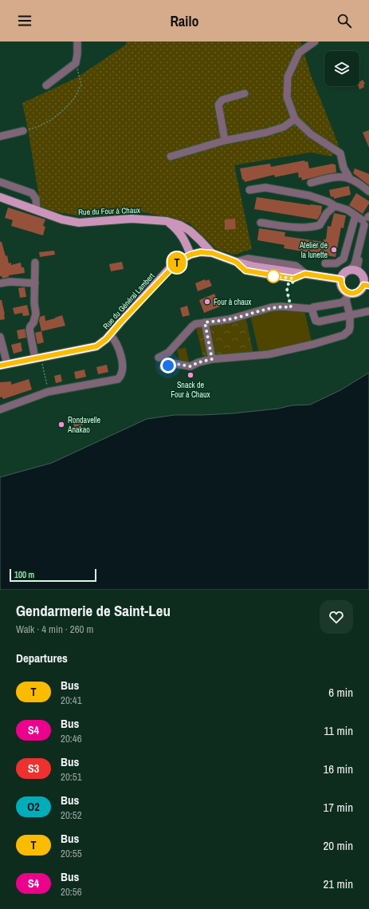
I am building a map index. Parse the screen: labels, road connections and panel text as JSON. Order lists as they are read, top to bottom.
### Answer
{
  "streets": {
    "main road": ["Rue du Four à Chaux", "Rue du Général Lambert"]
  },
  "crossings": [
    ["Rue du Four à Chaux", "Rue du Général Lambert"]
  ],
  "places": [
    "Atelier de la lunette",
    "Four à chaux",
    "Snack de Four à Chaux",
    "Rondavelle Anakao"
  ],
  "lines": ["bus line T"],
  "scale_bar": "100 m",
  "page": {
    "header": "Railo",
    "on_map": "T",
    "scale": "100 m",
    "heading": [
      ["Gendarmerie de Saint-Leu", "Walk · 4 min · 260 m"],
      "Departures"
    ],
    "list": [
      {
        "mark": "T",
        "name": "Bus",
        "note": "20:41",
        "value": "6 min"
      },
      {
        "mark": "S4",
        "name": "Bus",
        "note": "20:46",
        "value": "11 min"
      },
      {
        "mark": "S3",
        "name": "Bus",
        "note": "20:51",
        "value": "16 min"
      },
      {
        "mark": "O2",
        "name": "Bus",
        "note": "20:52",
        "value": "17 min"
      },
      {
        "mark": "T",
        "name": "Bus",
        "note": "20:55",
        "value": "20 min"
      },
      {
        "mark": "S4",
        "name": "Bus",
        "note": "20:56",
        "value": "21 min"
      }
    ]
  }
}
